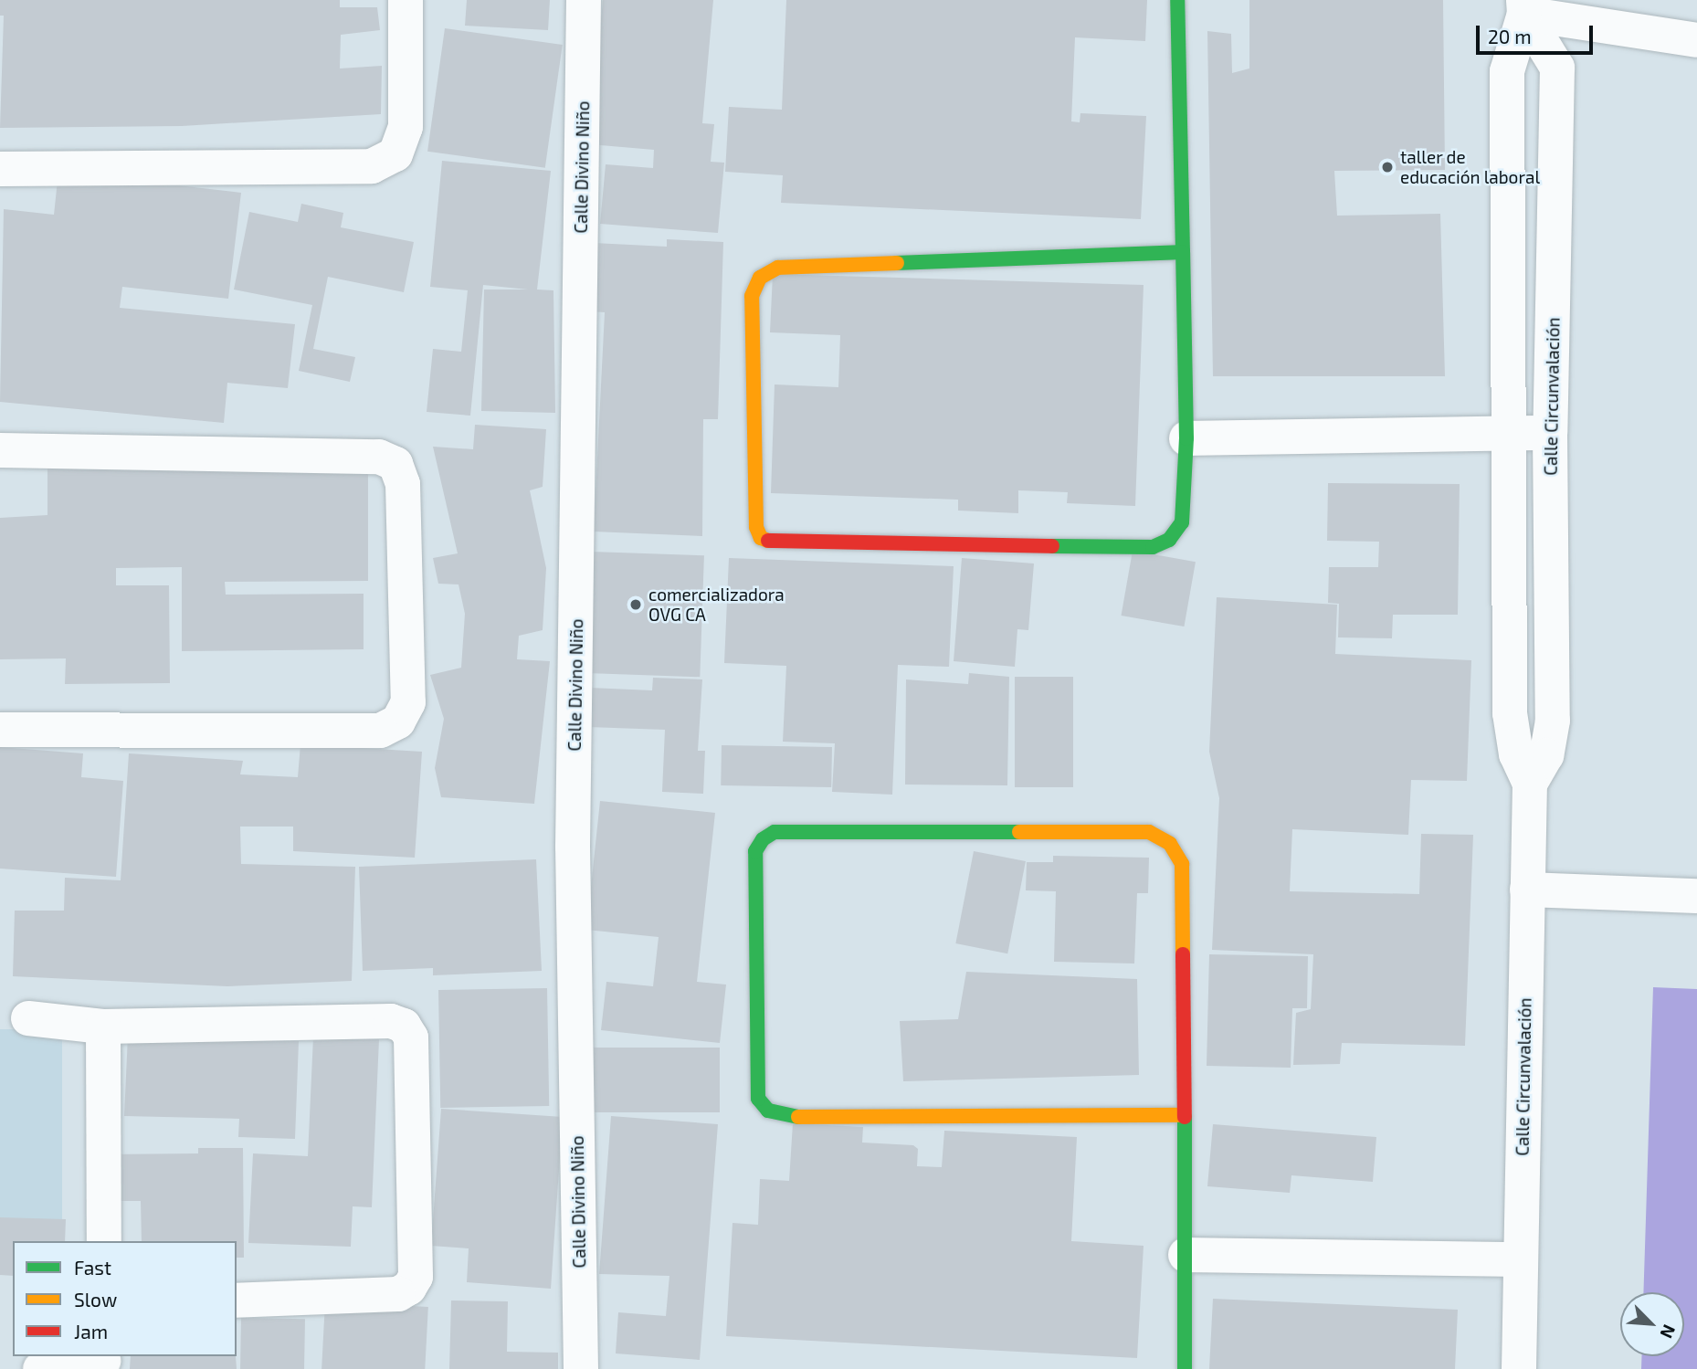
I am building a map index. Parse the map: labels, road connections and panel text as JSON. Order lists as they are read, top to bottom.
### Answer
{
  "streets": {
    "street": ["Calle Divino Niño", "Calle Circunvalación"]
  },
  "places": ["taller de educación laboral", "comercializadora OVG CA"],
  "legend": ["Fast", "Slow", "Jam"],
  "scale_bar": "20 m",
  "north": "bottom right"
}
